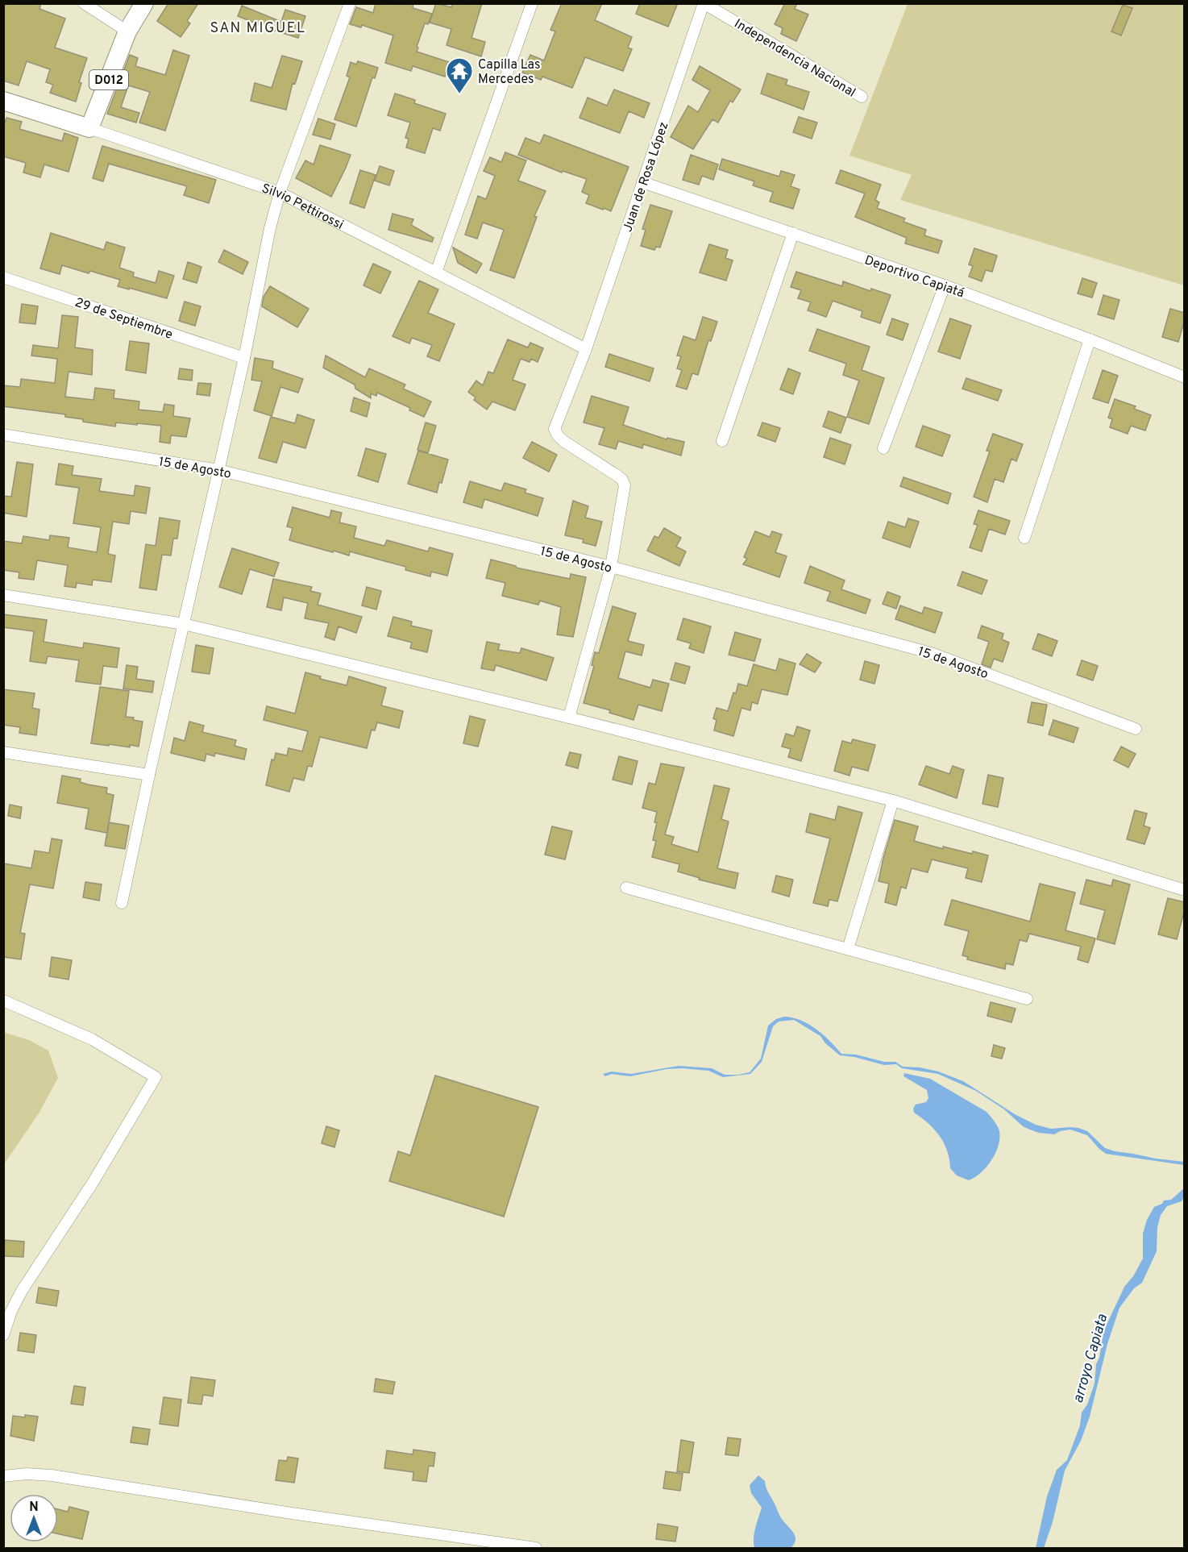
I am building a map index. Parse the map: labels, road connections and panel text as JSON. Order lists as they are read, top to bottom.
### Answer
{
  "streets": {
    "main road": ["D012", "Silvio Pettirossi"],
    "street": [
      "Independencia Nacional",
      "Juan de Rosa López",
      "Deportivo Capiatá",
      "29 de Septiembre",
      "15 de Agosto"
    ]
  },
  "crossings": [
    ["Independencia Nacional", "Juan de Rosa López"],
    ["D012", "Silvio Pettirossi"],
    ["Juan de Rosa López", "Silvio Pettirossi"],
    ["Juan de Rosa López", "Deportivo Capiatá"],
    ["Juan de Rosa López", "15 de Agosto"]
  ],
  "districts": ["SAN MIGUEL"],
  "water": ["arroyo Capiata"],
  "places": {
    "temple": ["Capilla Las Mercedes"]
  },
  "north": "top"
}
